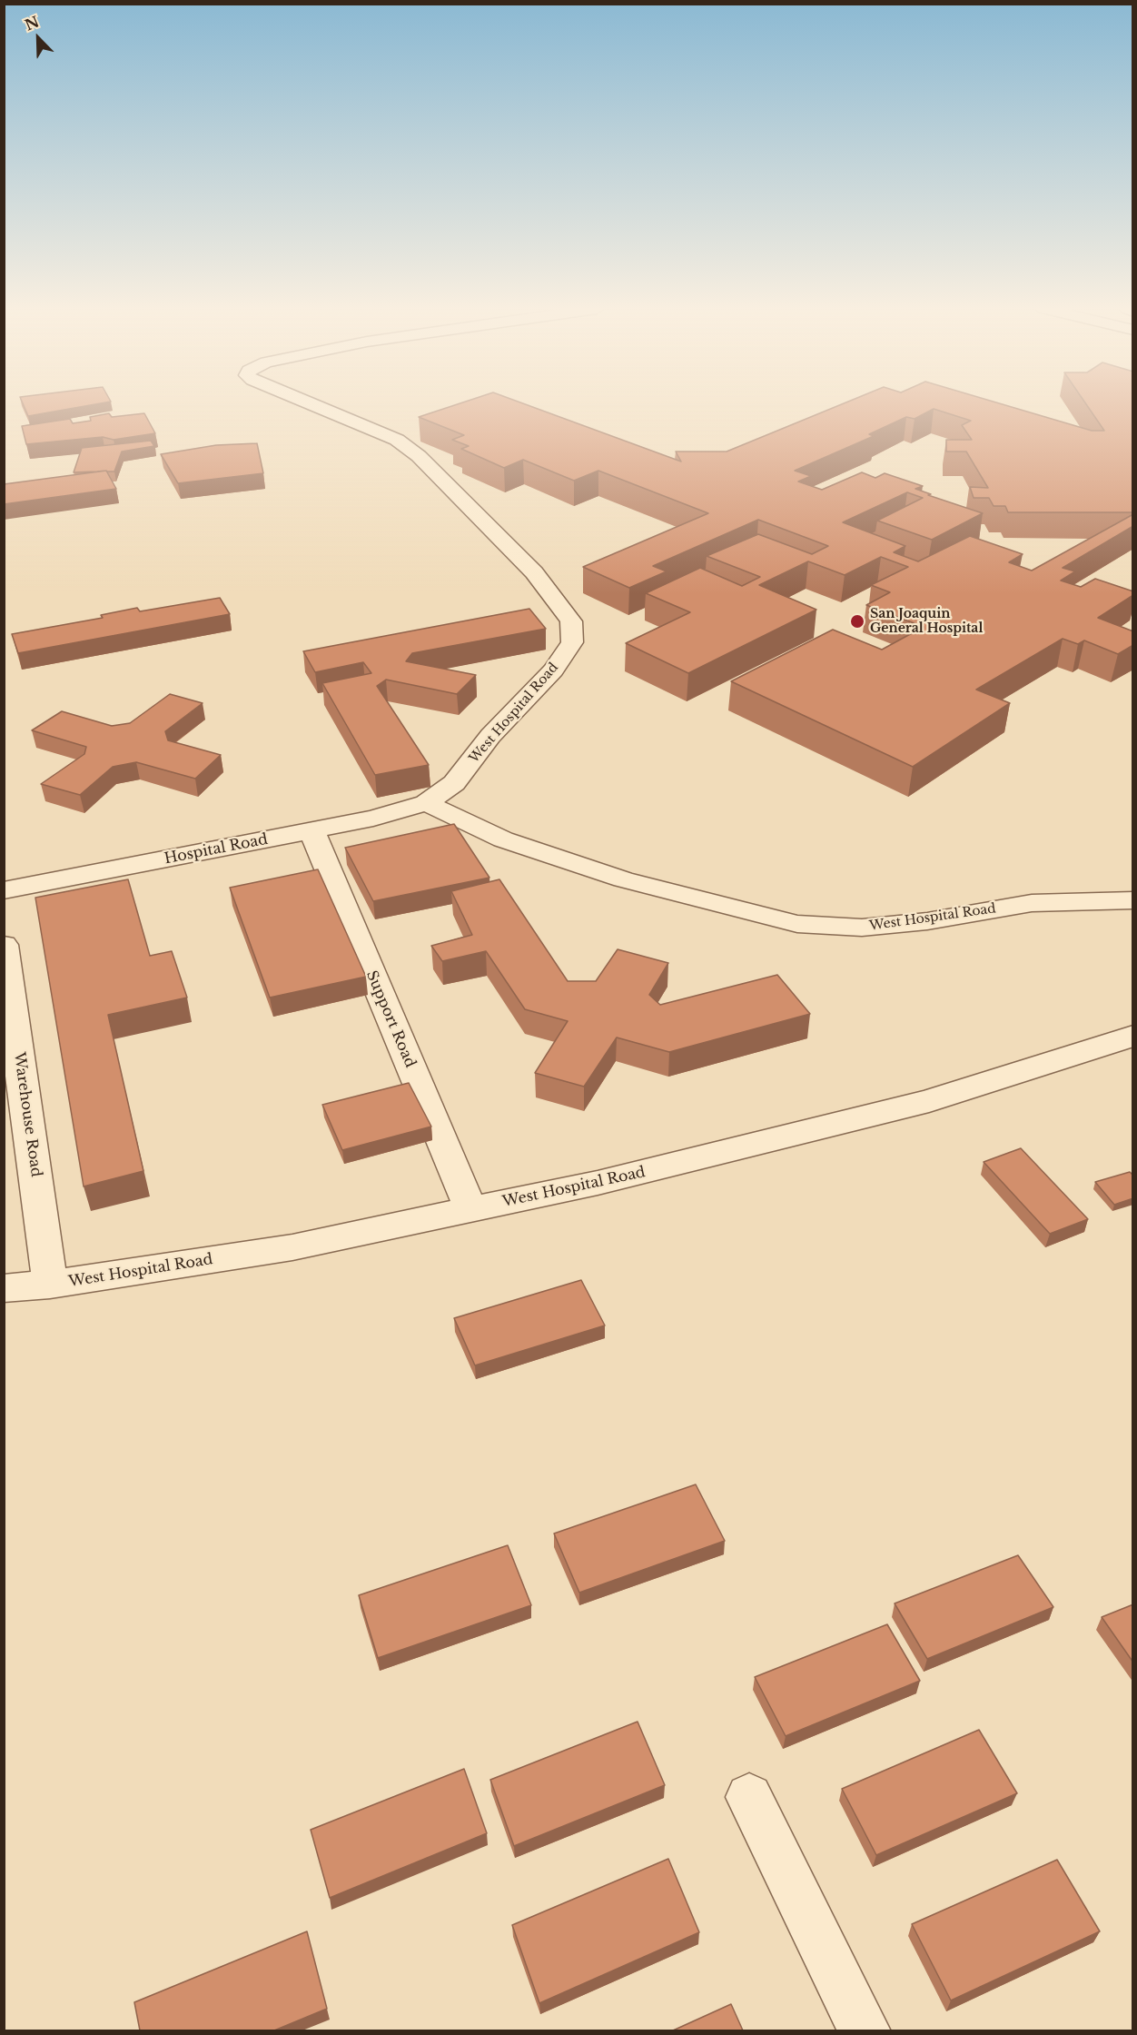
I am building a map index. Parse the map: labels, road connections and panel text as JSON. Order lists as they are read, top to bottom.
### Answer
{
  "streets": {
    "street": [
      "West Hospital Road",
      "Hospital Road",
      "Support Road",
      "Warehouse Road"
    ]
  },
  "crossings": [
    ["West Hospital Road", "Hospital Road"],
    ["West Hospital Road", "Support Road"],
    ["West Hospital Road", "Warehouse Road"],
    ["Hospital Road", "Support Road"]
  ],
  "places": ["San Joaquin General Hospital"],
  "north": "top left"
}
